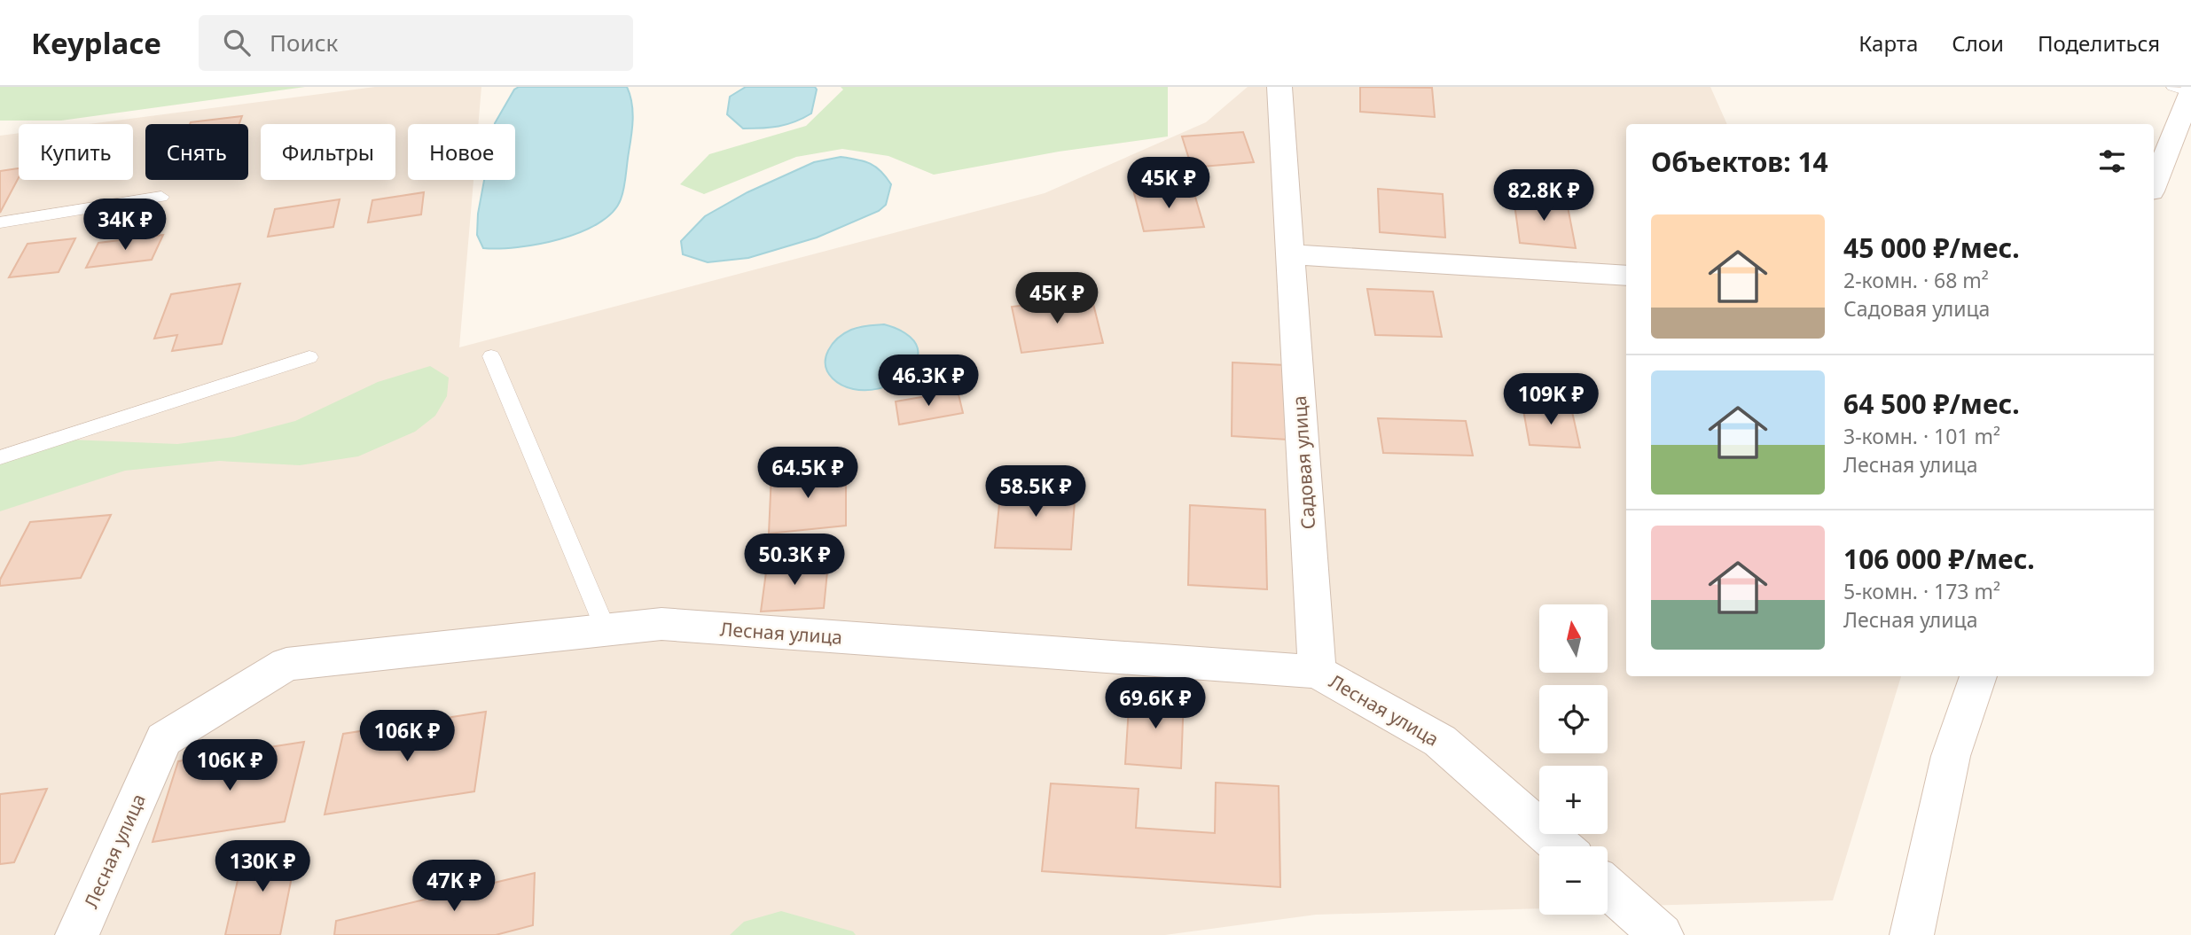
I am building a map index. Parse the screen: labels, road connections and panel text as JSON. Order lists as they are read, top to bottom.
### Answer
{
  "streets": {
    "street": ["Садовая улица", "Лесная улица"]
  },
  "crossings": [
    ["Садовая улица", "Лесная улица"]
  ],
  "north": "top",
  "page": {
    "header": "Keyplace",
    "search": "Поиск",
    "nav": ["Карта", "Слои", "Поделиться"],
    "chip": [
      "Купить",
      "Снять",
      "Фильтры",
      "Новое"
    ],
    "heading": "Объектов: 14",
    "price": [
      "45K ₽",
      "82.8K ₽",
      "34K ₽",
      "45K ₽",
      "46.3K ₽",
      "109K ₽",
      "64.5K ₽",
      "58.5K ₽",
      "50.3K ₽",
      "69.6K ₽",
      "106K ₽",
      "106K ₽",
      "130K ₽",
      "47K ₽"
    ],
    "list": [
      {
        "name": "45 000 ₽/мес.",
        "note": "2-комн. · 68 m² · Садовая улица"
      },
      {
        "name": "64 500 ₽/мес.",
        "note": "3-комн. · 101 m² · Лесная улица"
      },
      {
        "name": "106 000 ₽/мес.",
        "note": "5-комн. · 173 m² · Лесная улица"
      }
    ],
    "map_buttons": ["+", "−"]
  }
}
